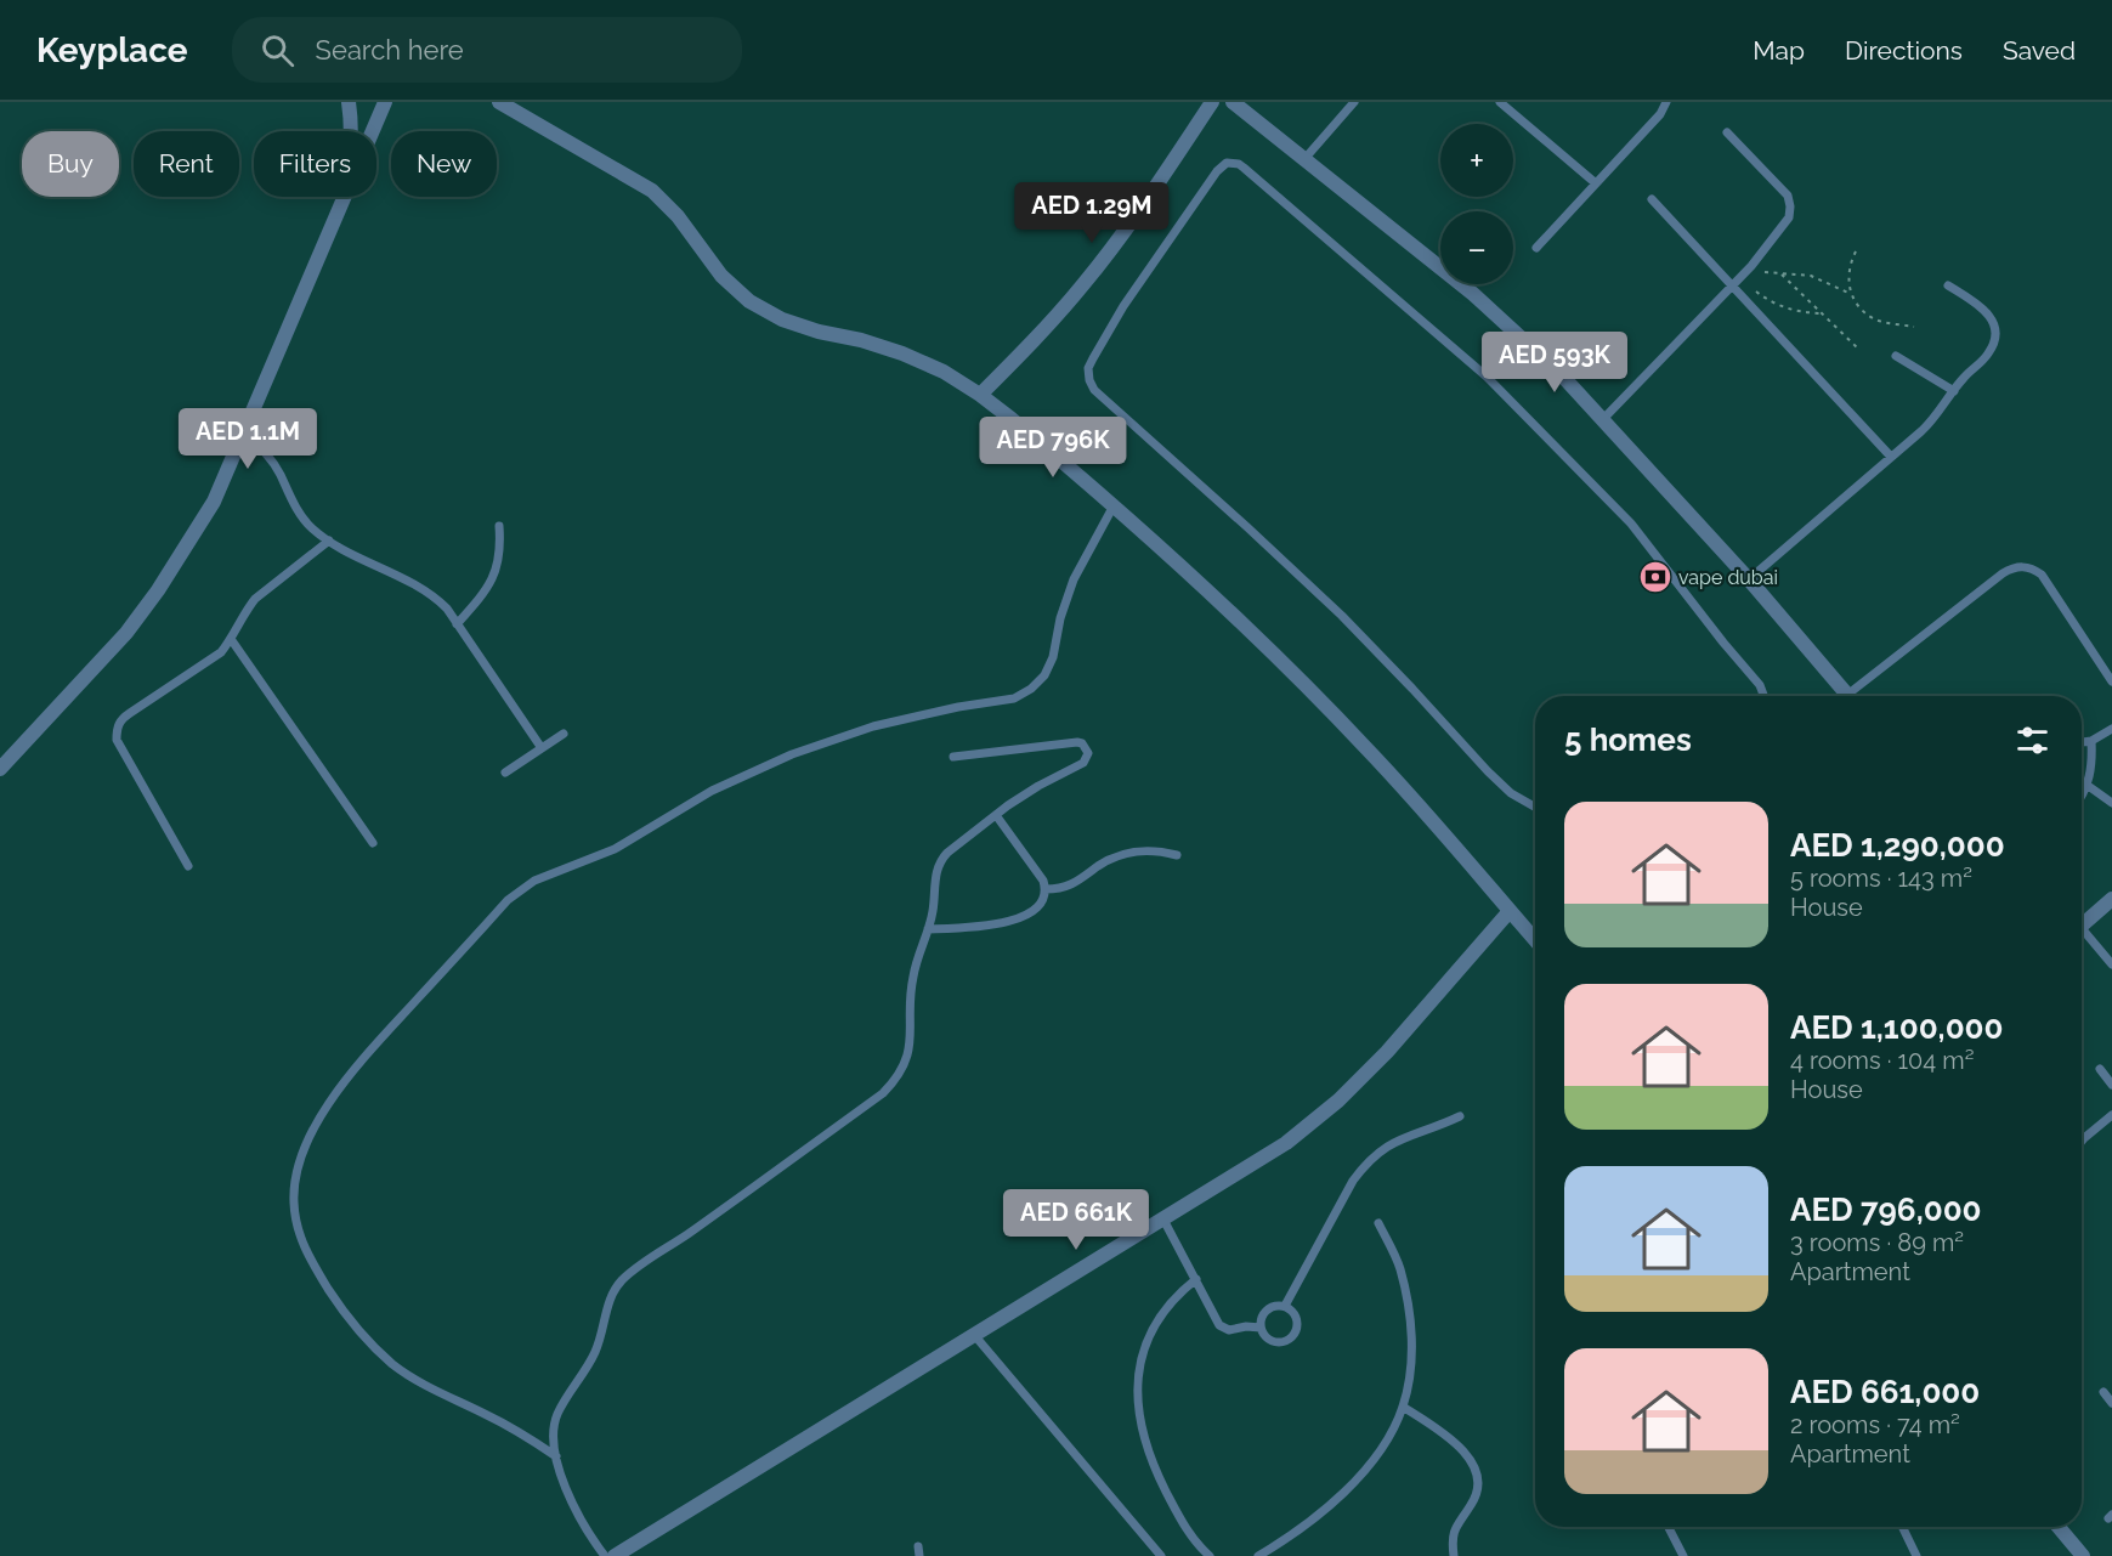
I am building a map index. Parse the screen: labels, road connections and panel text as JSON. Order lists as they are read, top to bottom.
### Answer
{
  "places": {
    "bank": ["vape dubai"]
  },
  "page": {
    "header": "Keyplace",
    "search": "Search here",
    "nav": ["Map", "Directions", "Saved"],
    "map_buttons": ["+", "−"],
    "chip": [
      "Buy",
      "Rent",
      "Filters",
      "New"
    ],
    "price": [
      "AED 1.29M",
      "AED 593K",
      "AED 1.1M",
      "AED 796K",
      "AED 661K"
    ],
    "heading": "5 homes",
    "list": [
      {
        "name": "AED 1,290,000",
        "note": "5 rooms · 143 m² · House"
      },
      {
        "name": "AED 1,100,000",
        "note": "4 rooms · 104 m² · House"
      },
      {
        "name": "AED 796,000",
        "note": "3 rooms · 89 m² · Apartment"
      },
      {
        "name": "AED 661,000",
        "note": "2 rooms · 74 m² · Apartment"
      }
    ]
  }
}
